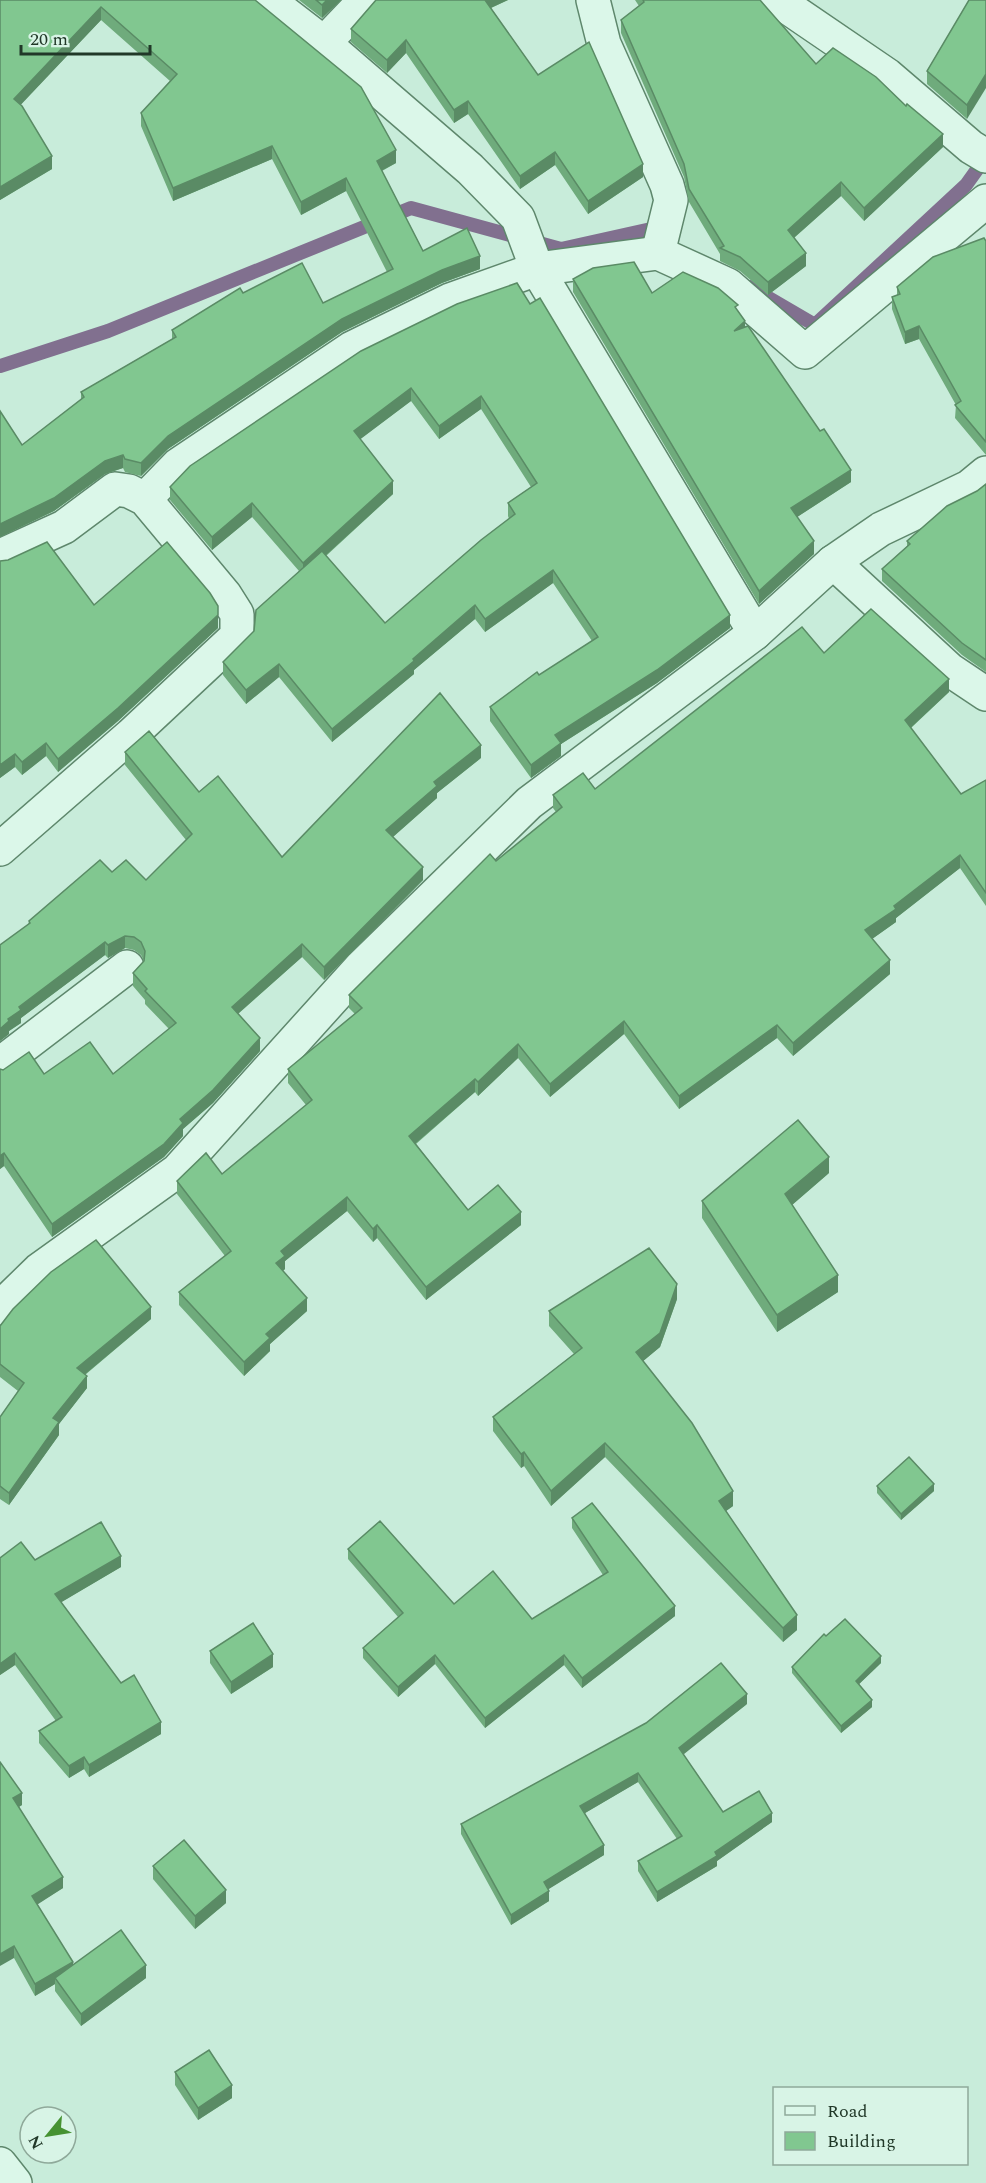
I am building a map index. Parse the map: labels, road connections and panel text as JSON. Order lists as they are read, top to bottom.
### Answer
{
  "legend": ["Road", "Building"],
  "scale_bar": "20 m",
  "north": "bottom left"
}
